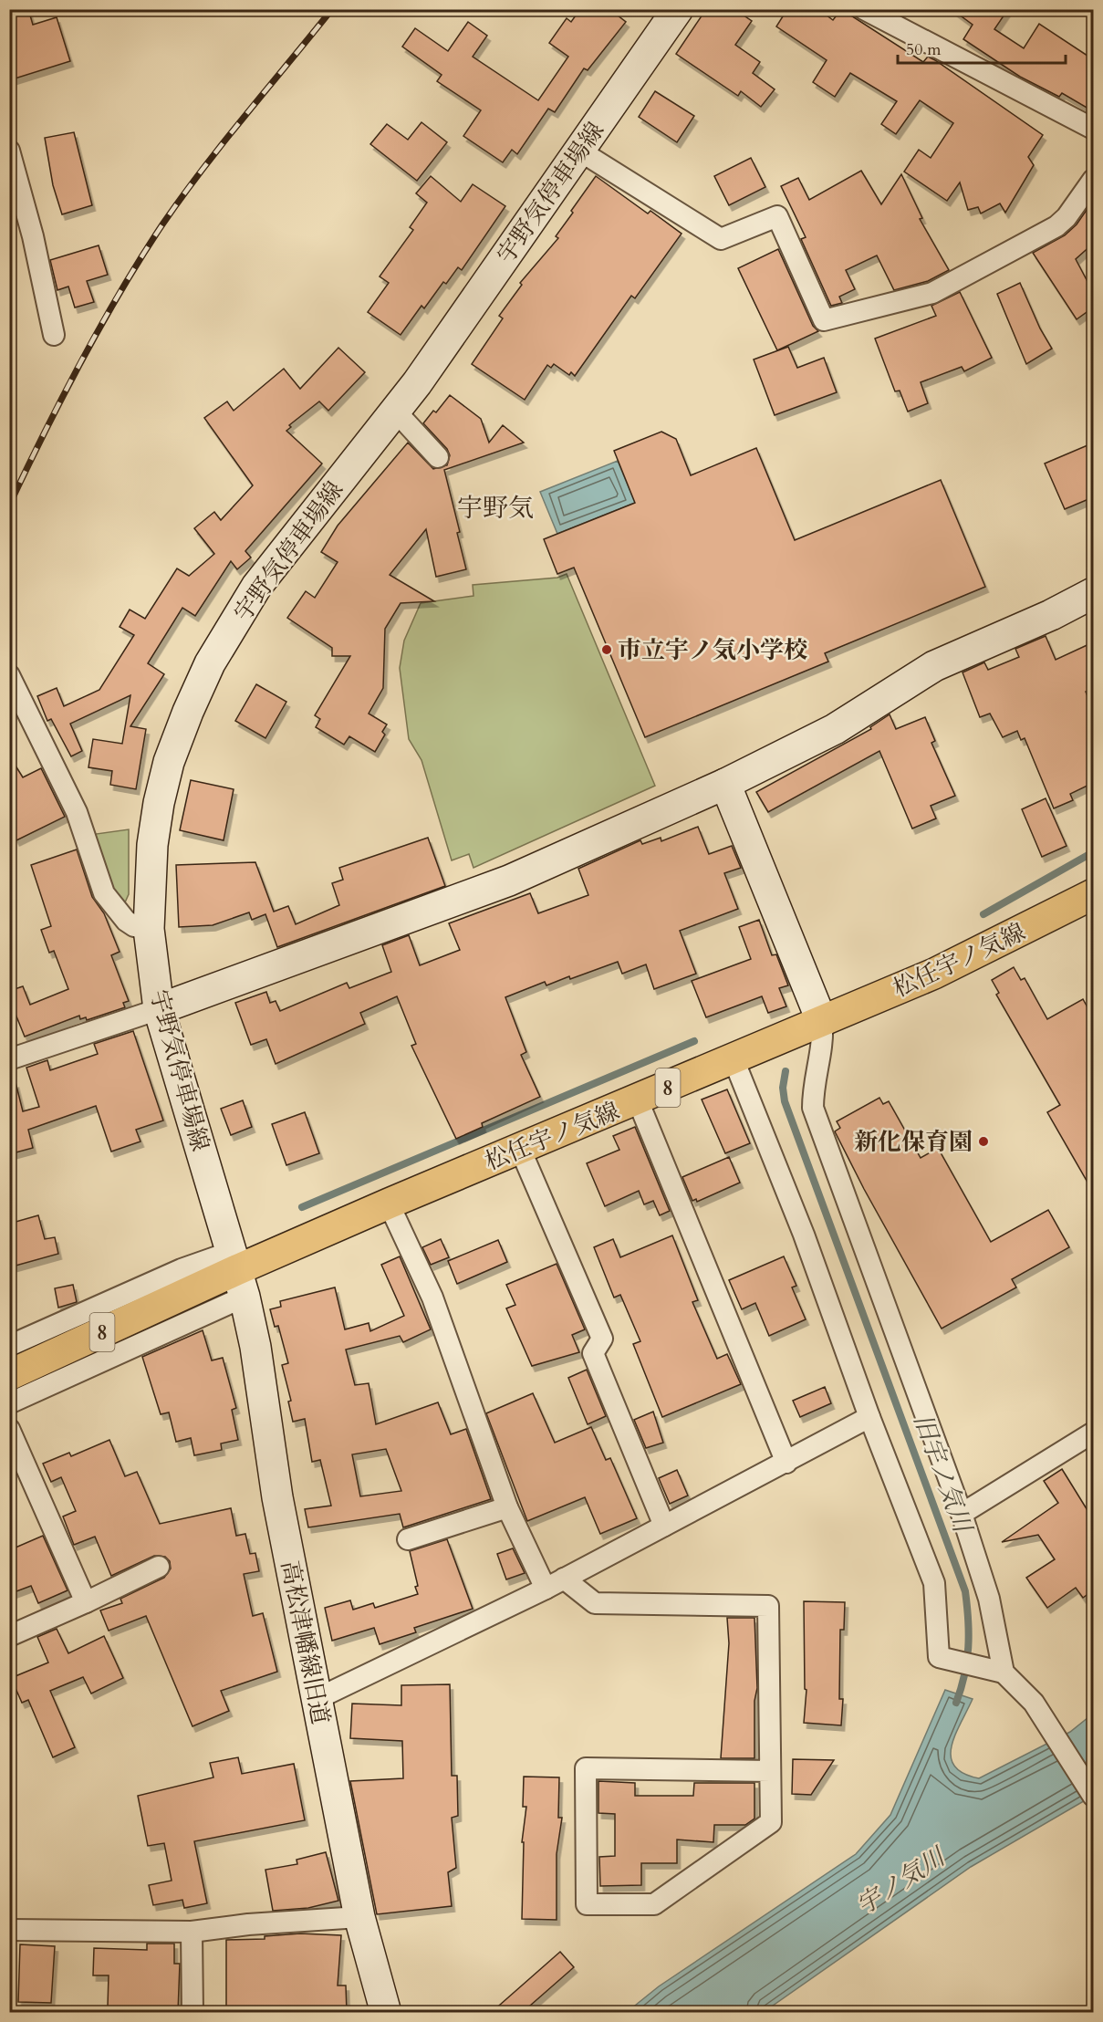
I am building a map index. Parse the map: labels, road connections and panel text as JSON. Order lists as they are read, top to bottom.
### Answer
{
  "streets": {
    "main road": ["松任宇ノ気線", "8"],
    "street": ["宇野気停車場線", "高松津幡線旧道"]
  },
  "crossings": [
    ["宇野気停車場線", "松任宇ノ気線"],
    ["宇野気停車場線", "高松津幡線旧道"],
    ["松任宇ノ気線", "高松津幡線旧道"]
  ],
  "districts": ["宇野気"],
  "water": ["旧宇ノ気川", "宇ノ気川"],
  "places": ["市立宇ノ気小学校", "新化保育園"],
  "scale_bar": "50 m"
}
